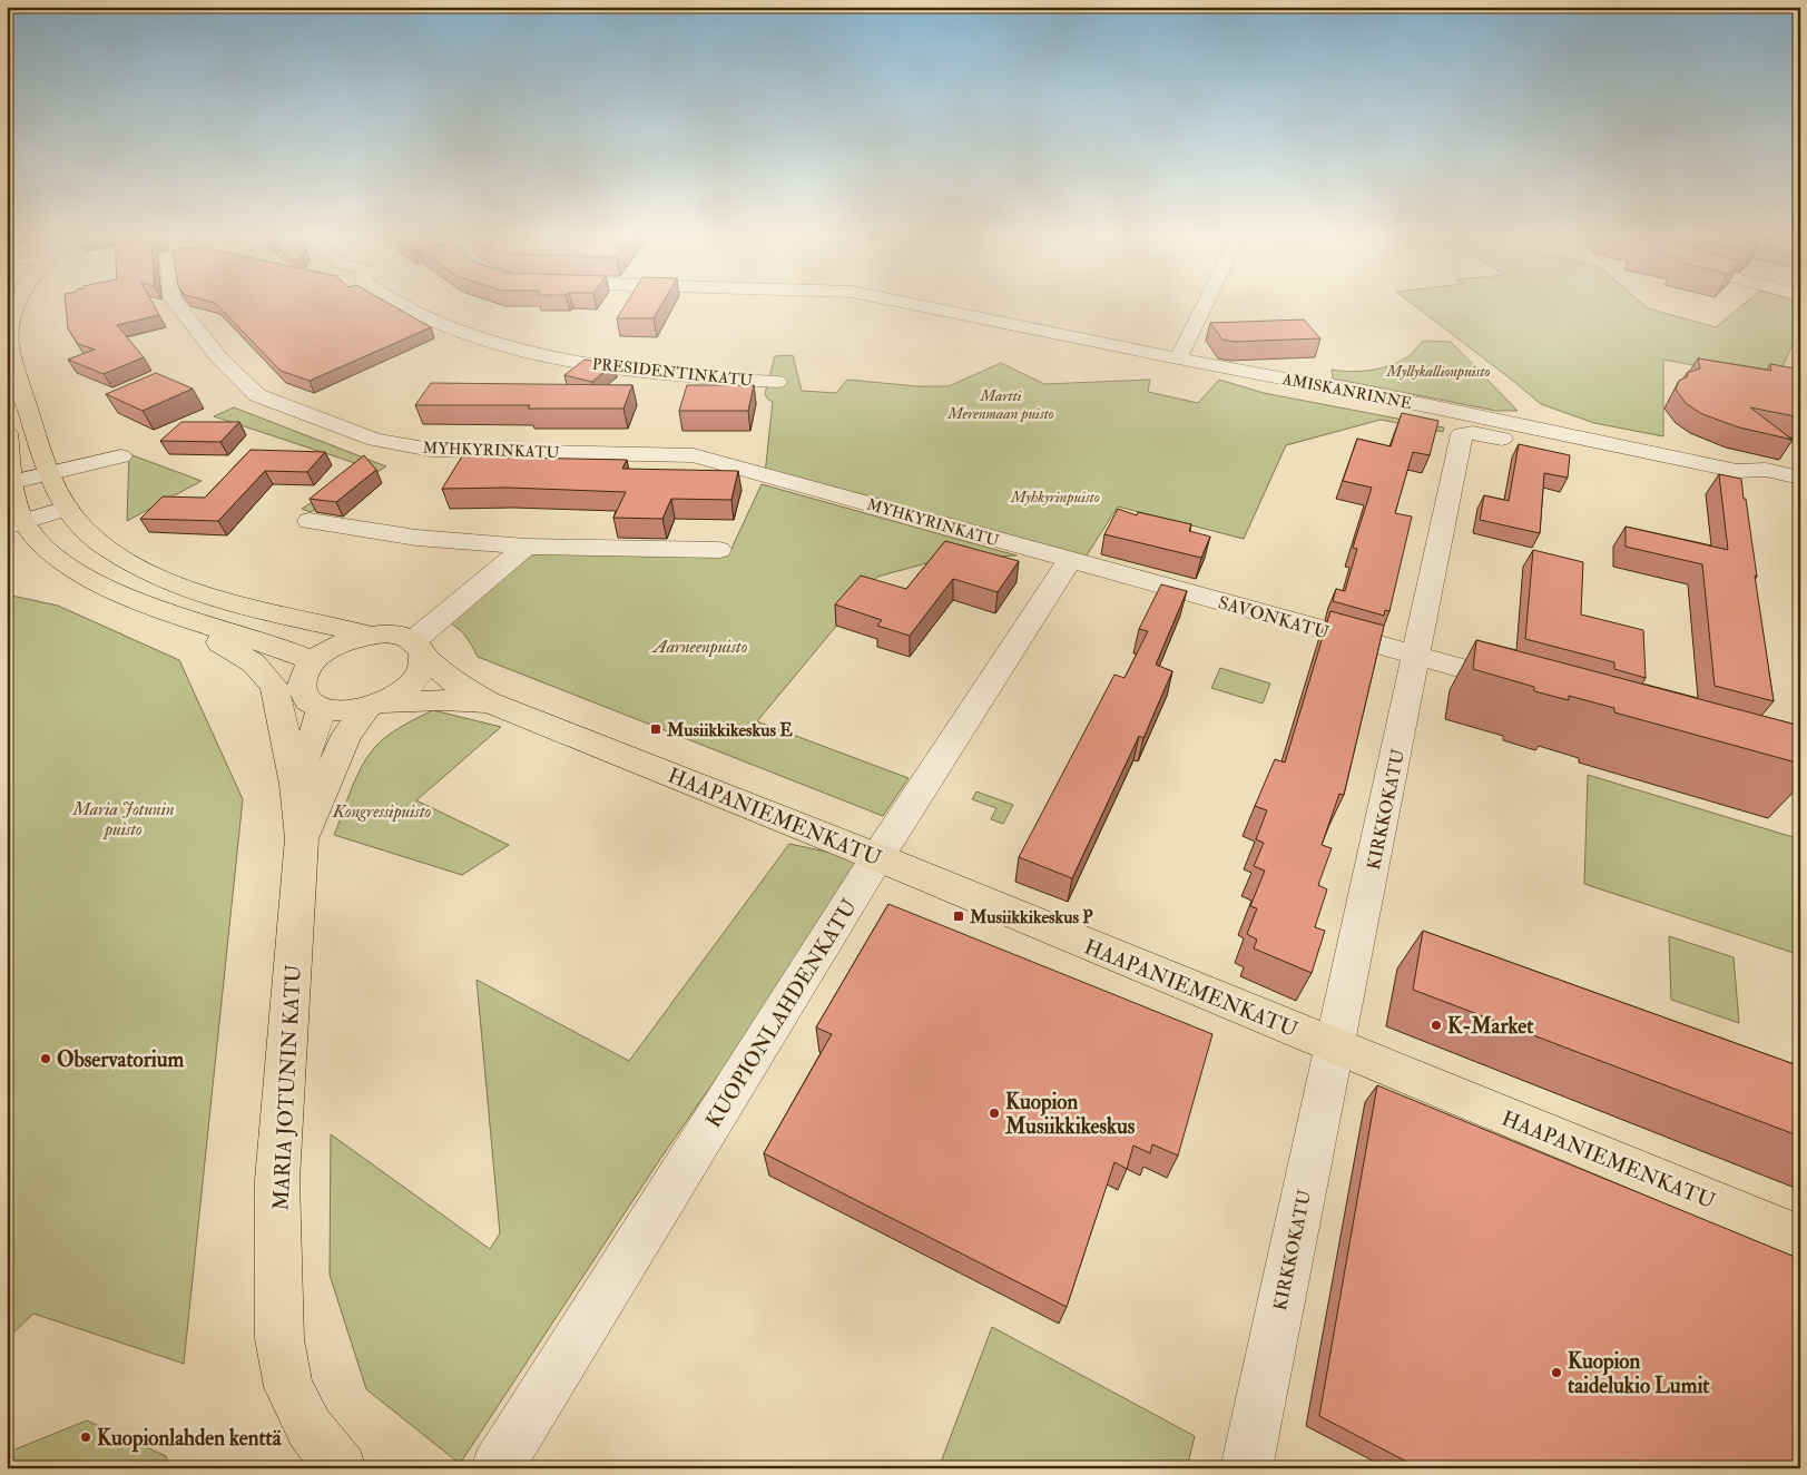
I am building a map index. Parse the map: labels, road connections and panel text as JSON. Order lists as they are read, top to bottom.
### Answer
{
  "streets": {
    "main road": ["HAAPANIEMENKATU", "MARIA JOTUNIN KATU"],
    "street": [
      "PRESIDENTINKATU",
      "AMISKANRINNE",
      "MYHKYRINKATU",
      "SAVONKATU",
      "KIRKKOKATU",
      "KUOPIONLAHDENKATU"
    ]
  },
  "crossings": [
    ["AMISKANRINNE", "KIRKKOKATU"],
    ["MYHKYRINKATU", "SAVONKATU"],
    ["MYHKYRINKATU", "KUOPIONLAHDENKATU"],
    ["SAVONKATU", "KIRKKOKATU"],
    ["SAVONKATU", "KUOPIONLAHDENKATU"],
    ["KIRKKOKATU", "HAAPANIEMENKATU"],
    ["HAAPANIEMENKATU", "KUOPIONLAHDENKATU"],
    ["HAAPANIEMENKATU", "MARIA JOTUNIN KATU"]
  ],
  "parks": [
    "Myllykallionpuisto",
    "Martti Merenmaan puisto",
    "Myhkyrinpuisto",
    "Aarneenpuisto",
    "Maria Jotunin puisto",
    "Kongressipuisto"
  ],
  "places": {
    "transit": ["Musiikkikeskus E", "Musiikkikeskus P"],
    "other": [
      "K-Market",
      "Observatorium",
      "Kuopion Musiikkikeskus",
      "Kuopion taidelukio Lumit",
      "Kuopionlahden kenttä"
    ]
  }
}
